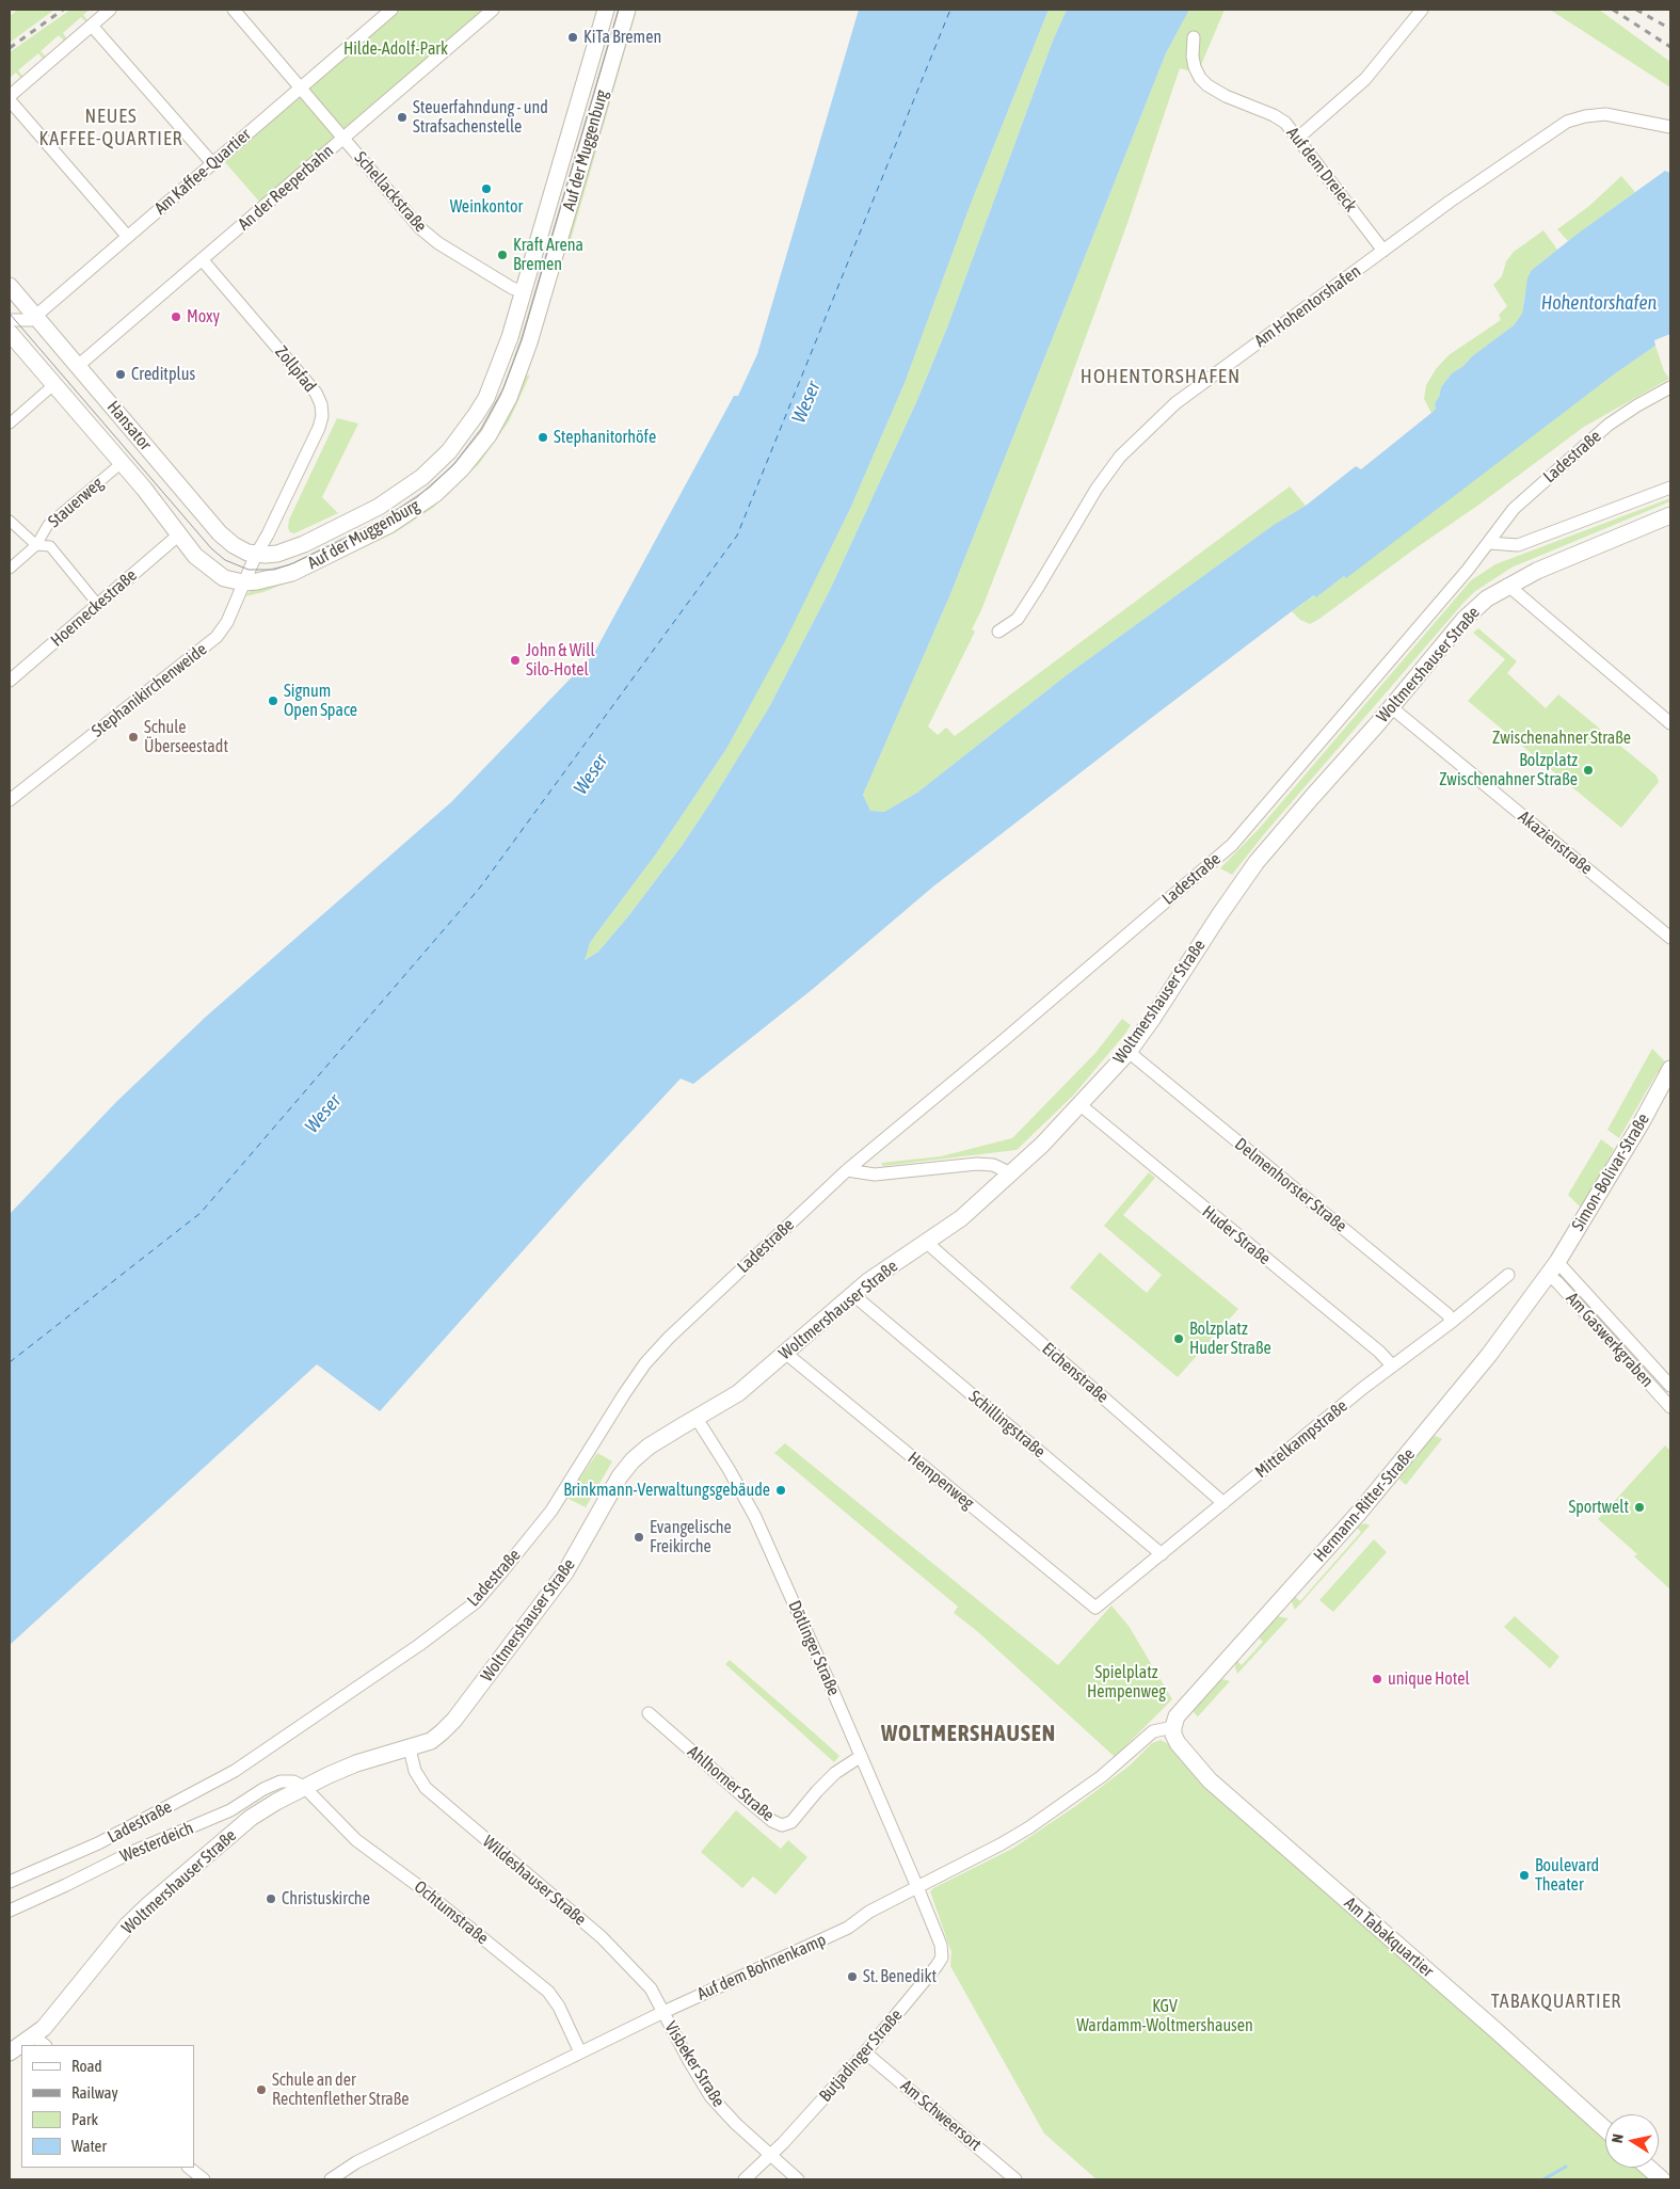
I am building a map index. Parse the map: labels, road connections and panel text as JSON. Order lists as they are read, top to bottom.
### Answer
{
  "streets": {
    "street": [
      "Auf der Muggenburg",
      "Auf dem Dreieck",
      "Am Kaffee-Quartier",
      "An der Reeperbahn",
      "Schellackstraße",
      "Am Hohentorshafen",
      "Zollpfad",
      "Hansator",
      "Ladestraße",
      "Stauerweg",
      "Hoerneckestraße",
      "Woltmershauser Straße",
      "Stephanikirchenweide",
      "Akazienstraße",
      "Simon-Bolivar-Straße",
      "Delmenhorster Straße",
      "Huder Straße",
      "Am Gaswerkgraben",
      "Eichenstraße",
      "Schillingstraße",
      "Mittelkampstraße",
      "Hempenweg",
      "Hermann-Ritter-Straße",
      "Dötlinger Straße",
      "Ahlhorner Straße",
      "Westerdeich",
      "Wildeshauser Straße",
      "Ochtumstraße",
      "Am Tabakquartier",
      "Auf dem Bohnenkamp",
      "Butjadinger Straße",
      "Visbeker Straße",
      "Am Schweersort"
    ]
  },
  "crossings": [
    ["Auf der Muggenburg", "Schellackstraße"],
    ["Auf der Muggenburg", "Zollpfad"],
    ["Auf der Muggenburg", "Hansator"],
    ["Auf der Muggenburg", "Stephanikirchenweide"],
    ["Auf dem Dreieck", "Am Hohentorshafen"],
    ["Am Kaffee-Quartier", "Schellackstraße"],
    ["Am Kaffee-Quartier", "Hansator"],
    ["An der Reeperbahn", "Schellackstraße"],
    ["An der Reeperbahn", "Zollpfad"],
    ["An der Reeperbahn", "Hansator"],
    ["Zollpfad", "Hansator"],
    ["Zollpfad", "Stephanikirchenweide"],
    ["Hansator", "Stauerweg"],
    ["Hansator", "Hoerneckestraße"],
    ["Hansator", "Stephanikirchenweide"],
    ["Woltmershauser Straße", "Akazienstraße"],
    ["Woltmershauser Straße", "Delmenhorster Straße"],
    ["Woltmershauser Straße", "Huder Straße"],
    ["Woltmershauser Straße", "Eichenstraße"],
    ["Woltmershauser Straße", "Schillingstraße"],
    ["Woltmershauser Straße", "Hempenweg"],
    ["Woltmershauser Straße", "Dötlinger Straße"],
    ["Woltmershauser Straße", "Westerdeich"],
    ["Woltmershauser Straße", "Wildeshauser Straße"],
    ["Woltmershauser Straße", "Ochtumstraße"],
    ["Simon-Bolivar-Straße", "Am Gaswerkgraben"],
    ["Simon-Bolivar-Straße", "Hermann-Ritter-Straße"],
    ["Delmenhorster Straße", "Mittelkampstraße"],
    ["Huder Straße", "Mittelkampstraße"],
    ["Am Gaswerkgraben", "Hermann-Ritter-Straße"],
    ["Eichenstraße", "Mittelkampstraße"],
    ["Schillingstraße", "Mittelkampstraße"],
    ["Mittelkampstraße", "Hempenweg"],
    ["Hermann-Ritter-Straße", "Am Tabakquartier"],
    ["Hermann-Ritter-Straße", "Auf dem Bohnenkamp"],
    ["Dötlinger Straße", "Ahlhorner Straße"],
    ["Dötlinger Straße", "Auf dem Bohnenkamp"],
    ["Dötlinger Straße", "Butjadinger Straße"],
    ["Westerdeich", "Ochtumstraße"],
    ["Wildeshauser Straße", "Auf dem Bohnenkamp"],
    ["Wildeshauser Straße", "Visbeker Straße"],
    ["Ochtumstraße", "Auf dem Bohnenkamp"],
    ["Am Tabakquartier", "Auf dem Bohnenkamp"],
    ["Auf dem Bohnenkamp", "Butjadinger Straße"],
    ["Auf dem Bohnenkamp", "Visbeker Straße"],
    ["Butjadinger Straße", "Visbeker Straße"],
    ["Butjadinger Straße", "Am Schweersort"]
  ],
  "districts": [
    "NEUES KAFFEE-QUARTIER",
    "HOHENTORSHAFEN",
    "WOLTMERSHAUSEN",
    "TABAKQUARTIER"
  ],
  "water": ["Hohentorshafen", "Weser"],
  "parks": [
    "Hilde-Adolf-Park",
    "Zwischenahner Straße",
    "Spielplatz Hempenweg",
    "KGV Wardamm-Woltmershausen"
  ],
  "places": [
    "KiTa Bremen",
    "Steuerfahndung - und Strafsachenstelle",
    "Weinkontor",
    "Kraft Arena Bremen",
    "Moxy",
    "Creditplus",
    "Stephanitorhöfe",
    "John & Will Silo-Hotel",
    "Signum Open Space",
    "Schule Überseestadt",
    "Bolzplatz Zwischenahner Straße",
    "Bolzplatz Huder Straße",
    "Brinkmann-Verwaltungsgebäude",
    "Sportwelt",
    "Evangelische Freikirche",
    "unique Hotel",
    "Boulevard Theater",
    "Christuskirche",
    "St. Benedikt",
    "Schule an der Rechtenflether Straße"
  ],
  "legend": [
    "Road",
    "Railway",
    "Park",
    "Water"
  ],
  "north": "left"
}
